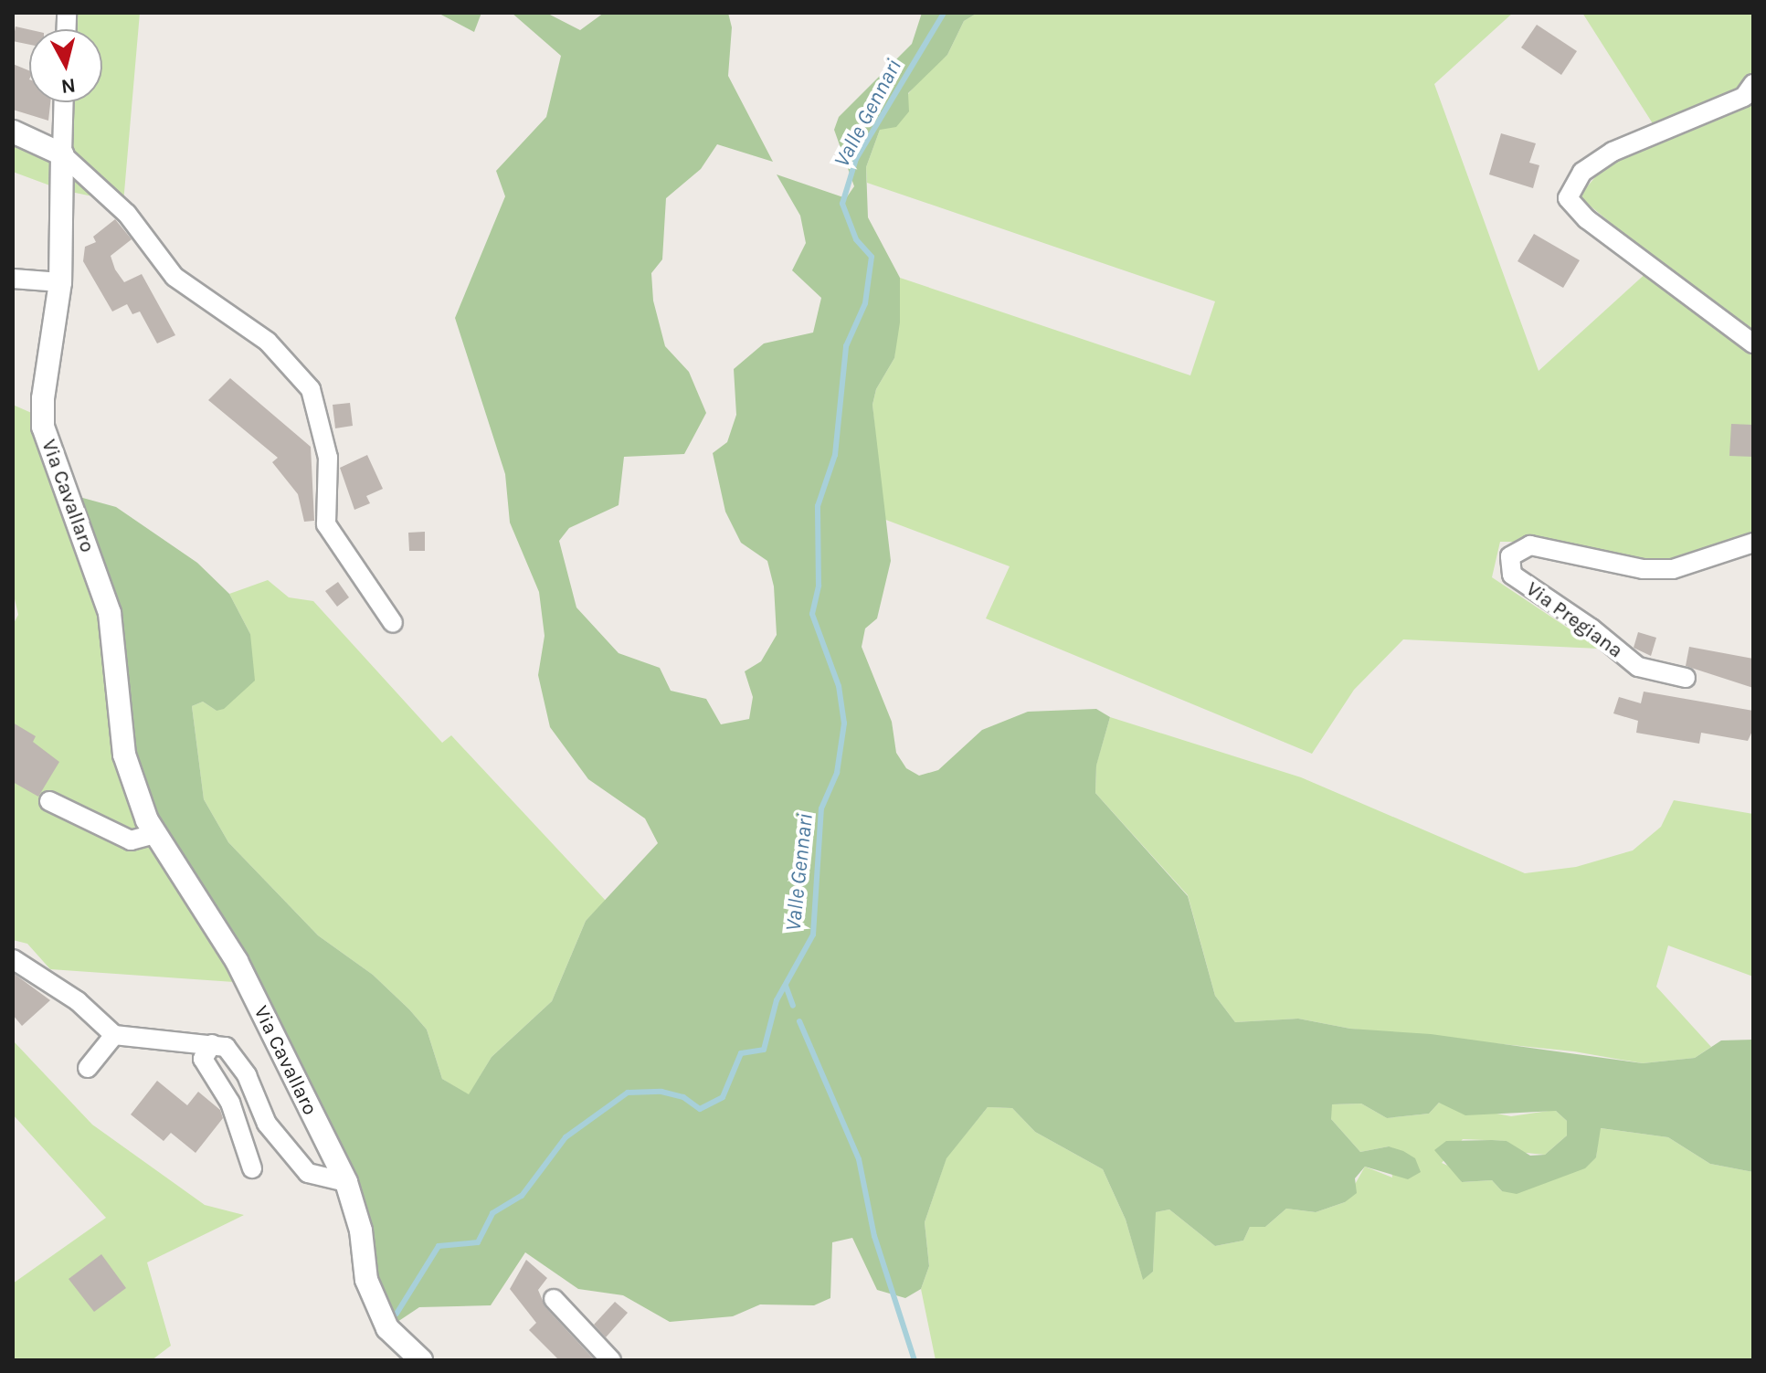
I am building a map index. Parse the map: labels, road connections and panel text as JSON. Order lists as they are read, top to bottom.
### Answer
{
  "streets": {
    "street": ["Via Cavallaro", "Via Pregiana"]
  },
  "water": ["Valle Gennari"],
  "north": "bottom"
}
